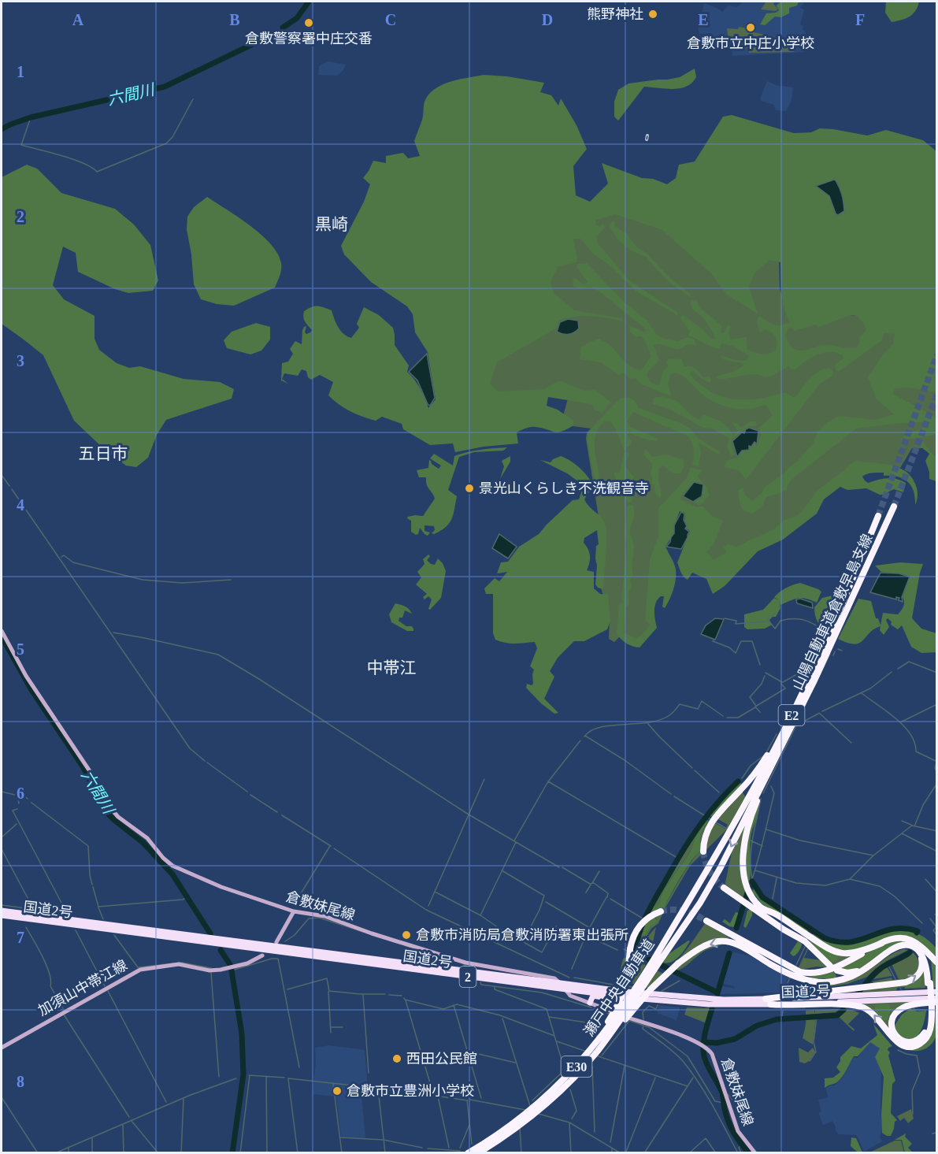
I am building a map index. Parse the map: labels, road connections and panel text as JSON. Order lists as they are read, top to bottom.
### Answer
{
  "streets": {
    "highway": [
      "山陽自動車道倉敷早島支線",
      "E2",
      "国道2号",
      "2",
      "瀬戸中央自動車道",
      "E30"
    ],
    "main road": ["倉敷妹尾線", "加須山中帯江線"]
  },
  "crossings": [
    ["山陽自動車道倉敷早島支線", "瀬戸中央自動車道"],
    ["倉敷妹尾線", "国道2号"]
  ],
  "districts": ["黒崎", "五日市", "中帯江"],
  "water": ["六間川"],
  "places": [
    "熊野神社",
    "倉敷警察署中庄交番",
    "倉敷市立中庄小学校",
    "景光山くらしき不洗観音寺",
    "倉敷市消防局倉敷消防署東出張所",
    "西田公民館",
    "倉敷市立豊洲小学校"
  ],
  "grid": {
    "columns": [
      "A",
      "B",
      "C",
      "D",
      "E",
      "F"
    ],
    "rows": [
      "1",
      "2",
      "3",
      "4",
      "5",
      "6",
      "7",
      "8"
    ]
  }
}
